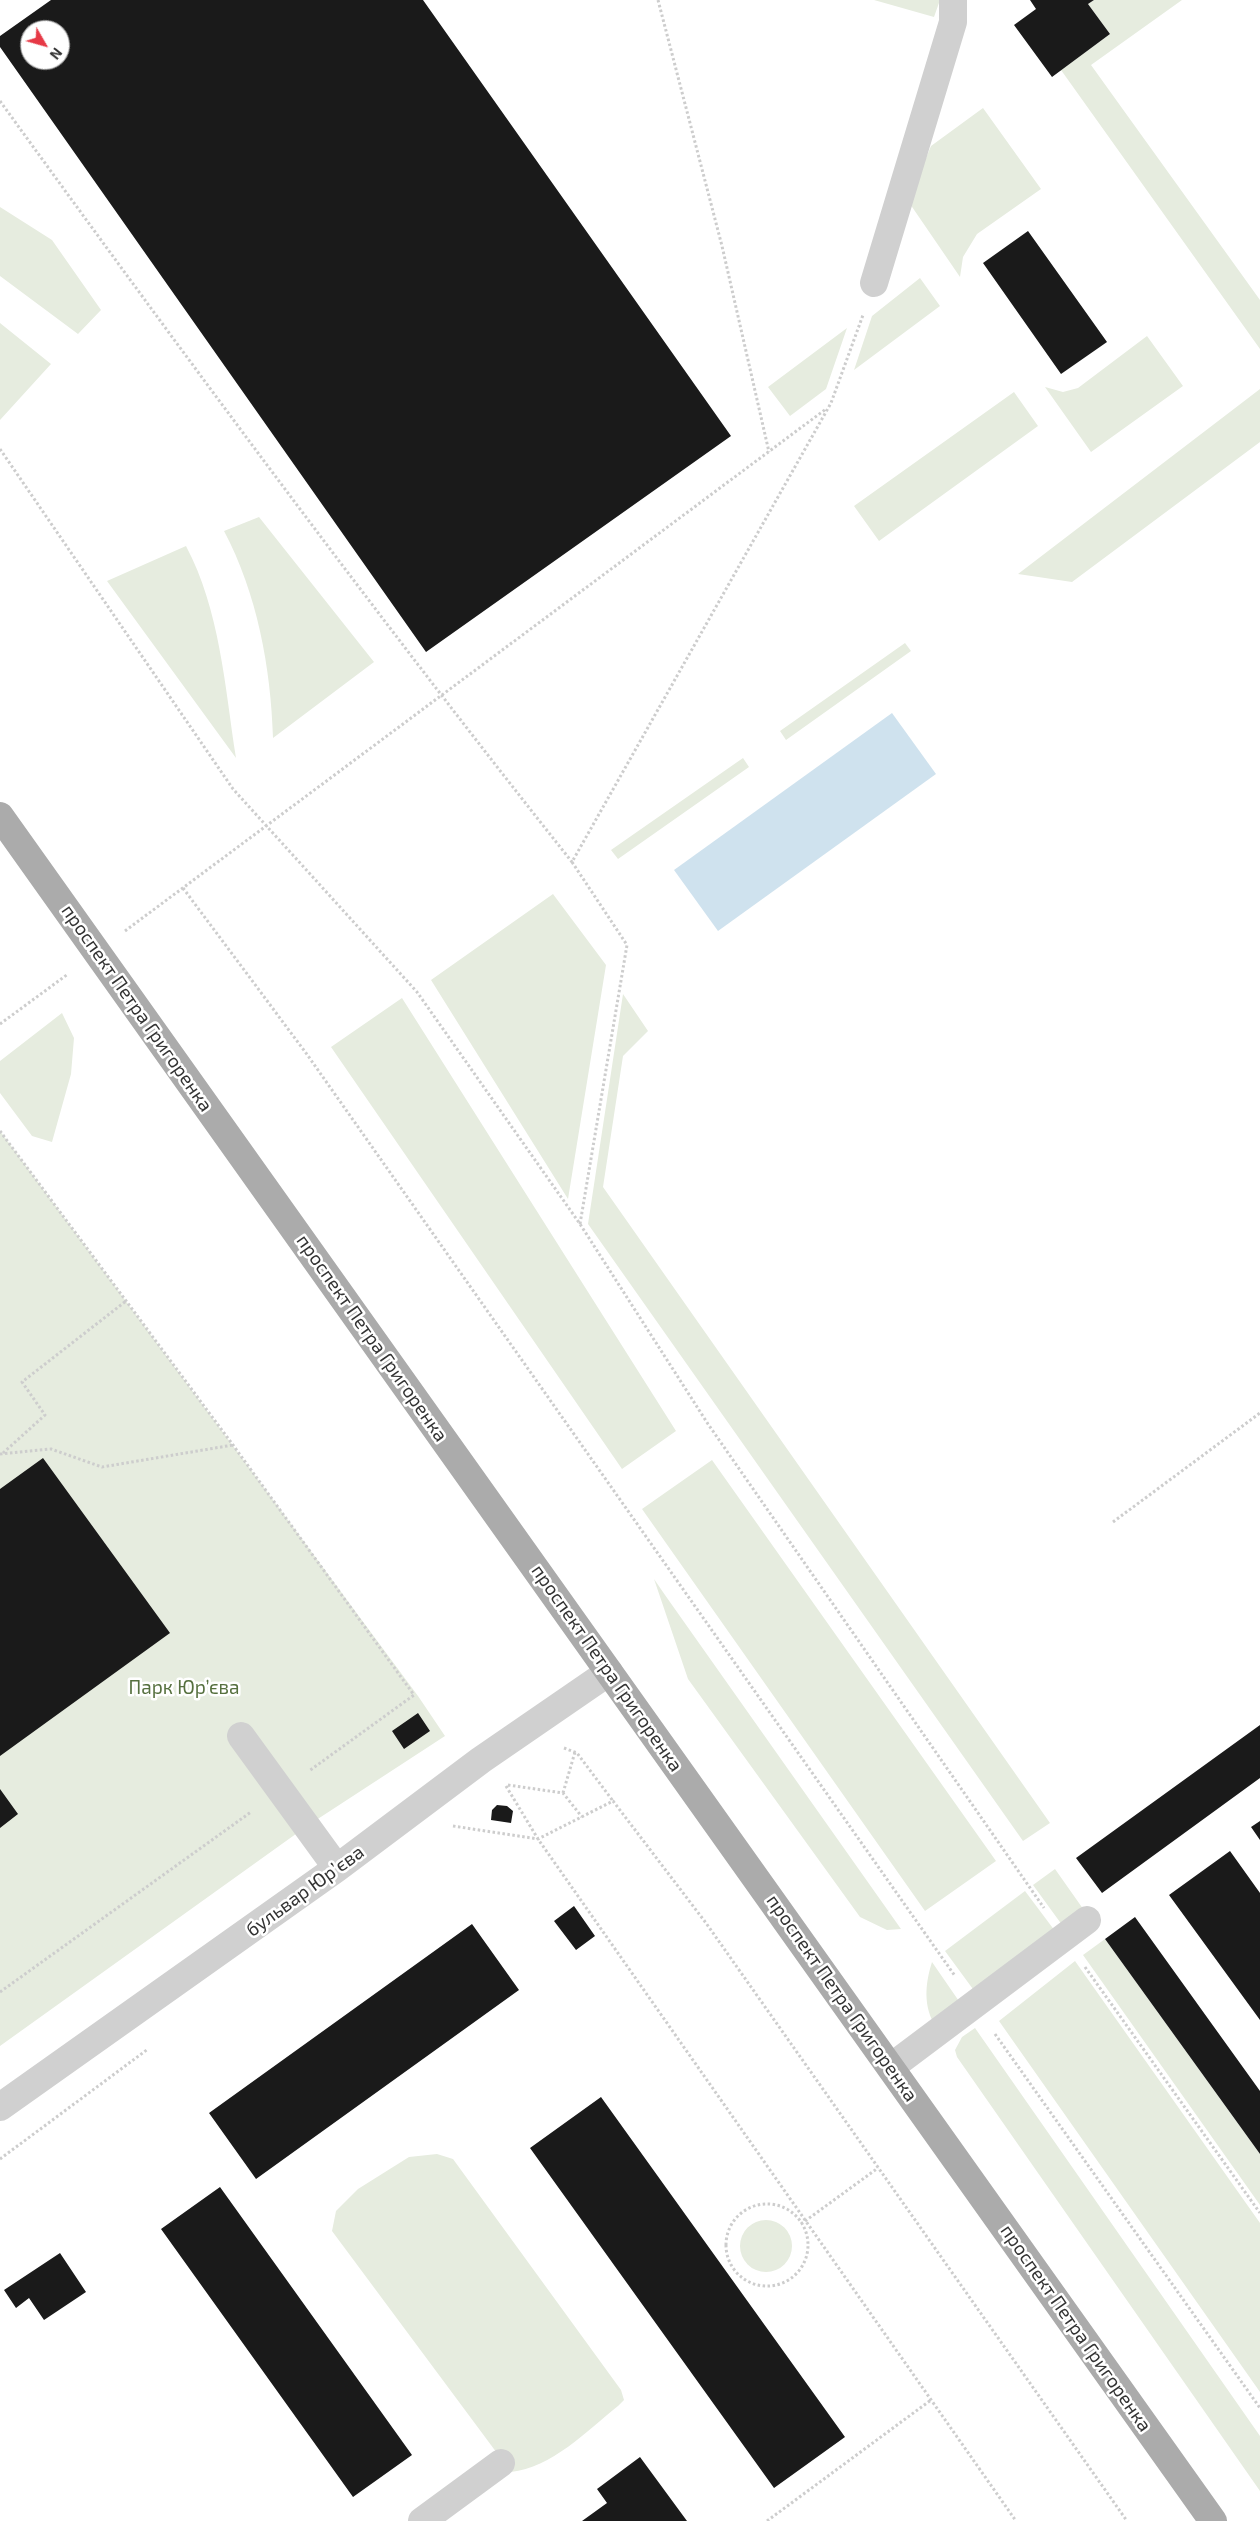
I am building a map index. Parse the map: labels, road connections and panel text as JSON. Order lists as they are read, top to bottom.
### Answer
{
  "streets": {
    "main road": ["проспект Петра Григоренка"],
    "street": ["бульвар Юрʼєва"]
  },
  "crossings": [
    ["проспект Петра Григоренка", "бульвар Юрʼєва"]
  ],
  "parks": ["Парк Юр’єва"],
  "north": "bottom right"
}
